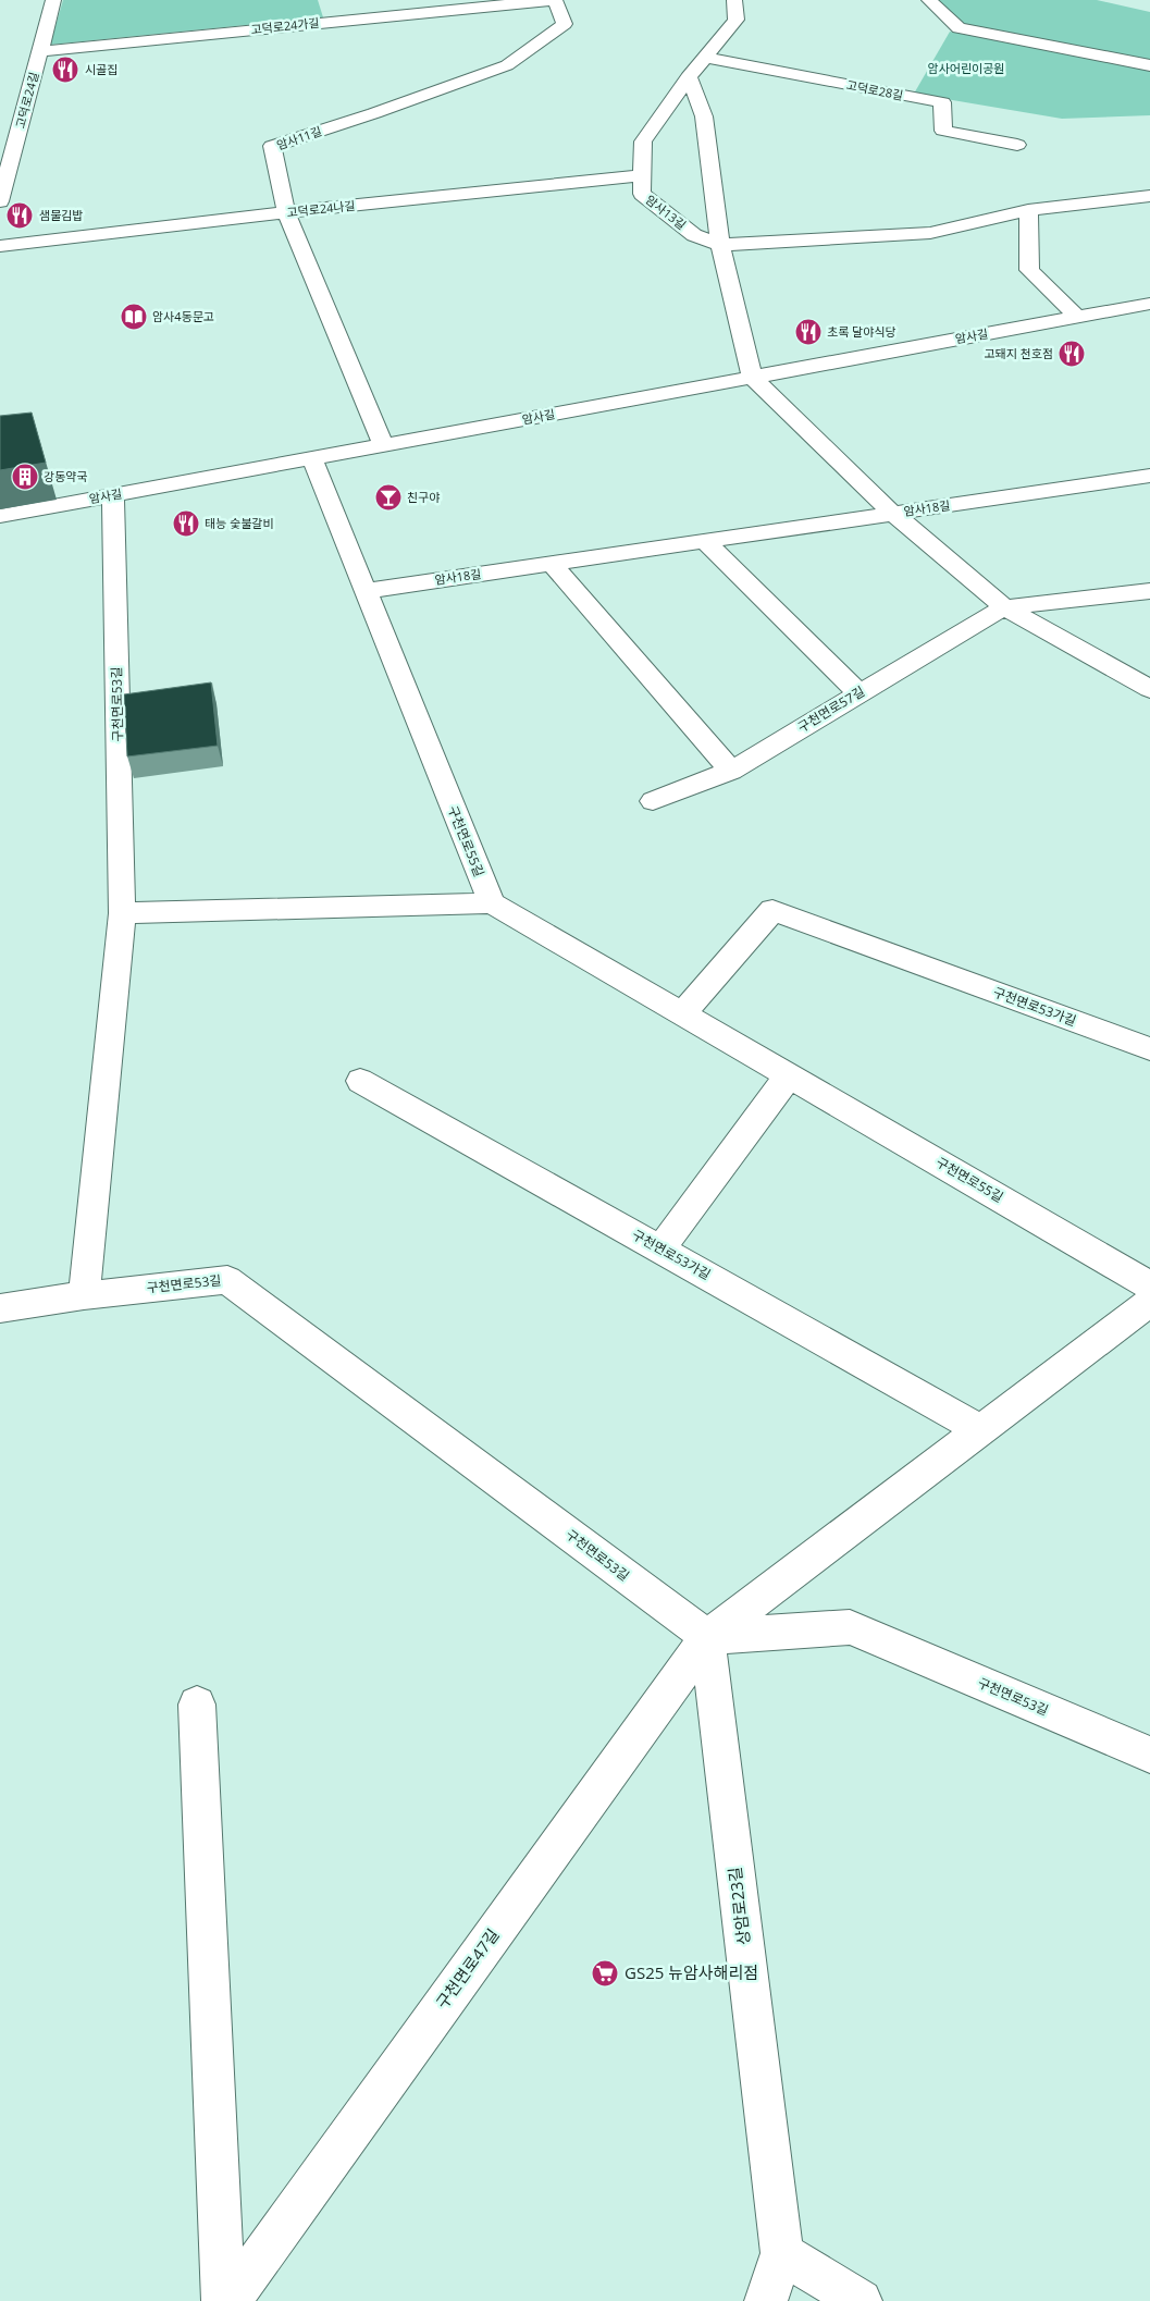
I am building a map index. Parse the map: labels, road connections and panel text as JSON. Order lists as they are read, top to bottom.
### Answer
{
  "streets": {
    "street": [
      "고덕로24가길",
      "고덕로28길",
      "고덕로24길",
      "암사11길",
      "고덕로24나길",
      "암사13길",
      "암사길",
      "암사18길",
      "구천면로53길",
      "구천면로57길",
      "구천면로55길",
      "구천면로53가길",
      "상암로23길",
      "구천면로47길"
    ]
  },
  "crossings": [
    ["고덕로24가길", "고덕로24길"],
    ["고덕로24가길", "암사11길"],
    ["고덕로28길", "암사13길"],
    ["암사11길", "고덕로24나길"],
    ["암사11길", "암사길"],
    ["고덕로24나길", "암사13길"],
    ["암사길", "구천면로53길"],
    ["암사길", "구천면로55길"],
    ["암사18길", "구천면로55길"],
    ["구천면로53길", "상암로23길"],
    ["구천면로53길", "구천면로47길"],
    ["구천면로55길", "구천면로53가길"],
    ["상암로23길", "구천면로47길"]
  ],
  "parks": ["암사어린이공원"],
  "places": {
    "restaurant": [
      "시골집",
      "샘물김밥",
      "초록 달야식당",
      "고돼지 천호점",
      "태능 숯불갈비"
    ],
    "library": ["암사4동문고"],
    "building": ["강동약국"],
    "bar": ["친구야"],
    "supermarket": ["GS25 뉴암사해리점"]
  }
}
